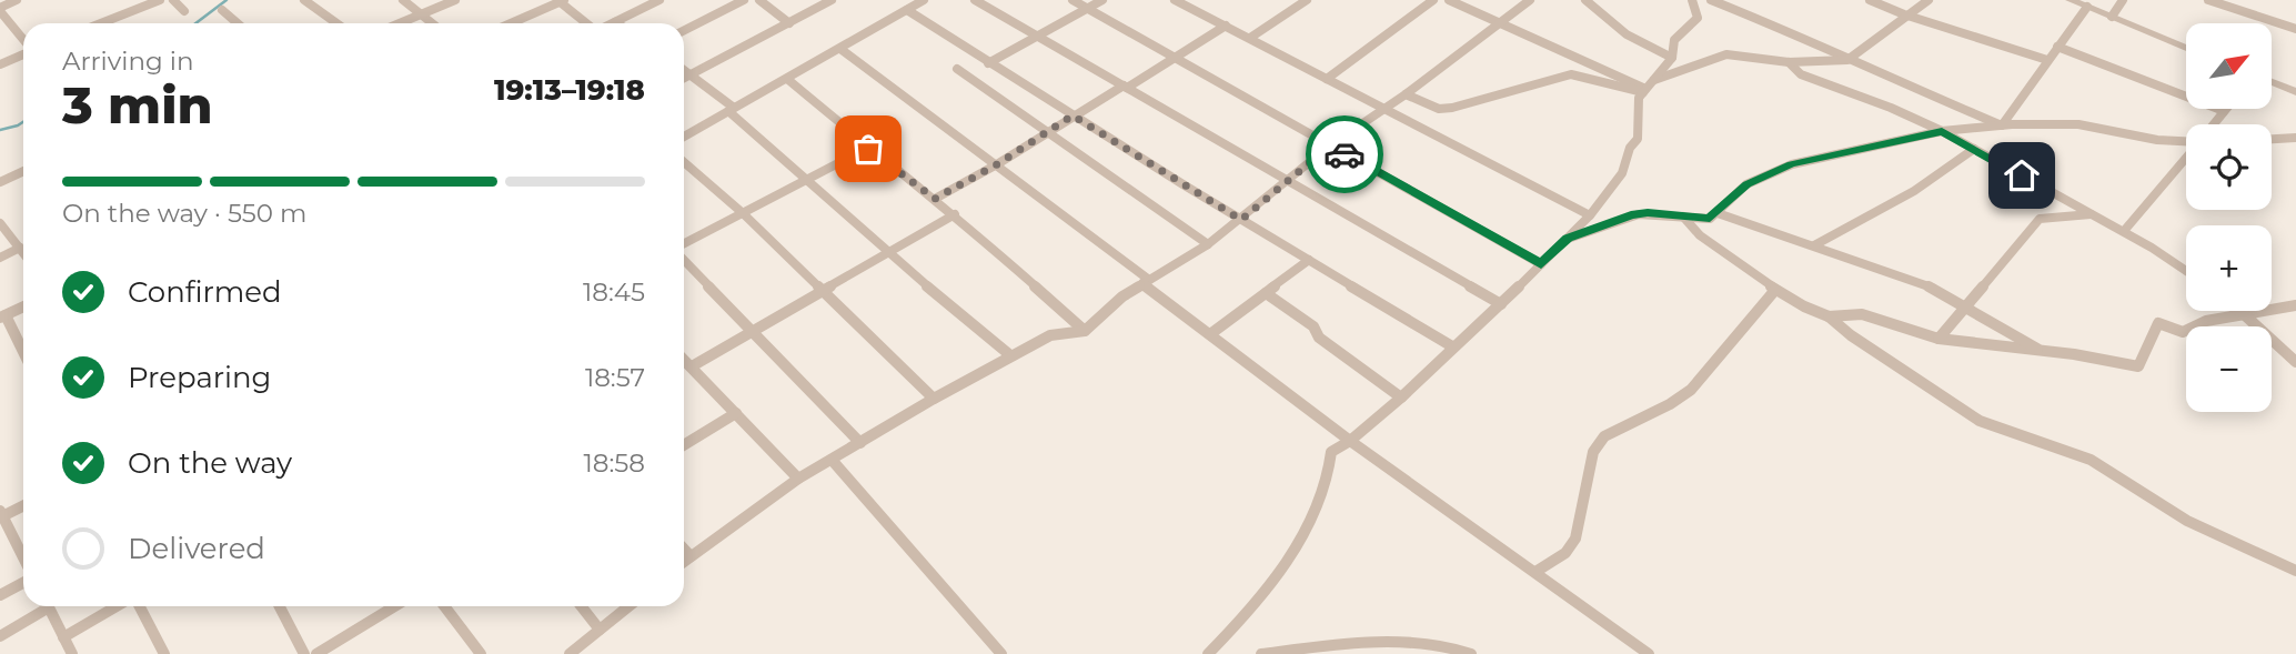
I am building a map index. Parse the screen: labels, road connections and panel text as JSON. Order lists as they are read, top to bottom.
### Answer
{
  "north": "top right",
  "page": {
    "map_buttons": ["+", "−"],
    "heading": ["3 min", "Arriving in", "19:13–19:18"],
    "bar": "On the way · 550 m",
    "list": [
      ["Confirmed", "18:45"],
      ["Preparing", "18:57"],
      ["On the way", "18:58"],
      "Delivered"
    ]
  }
}
